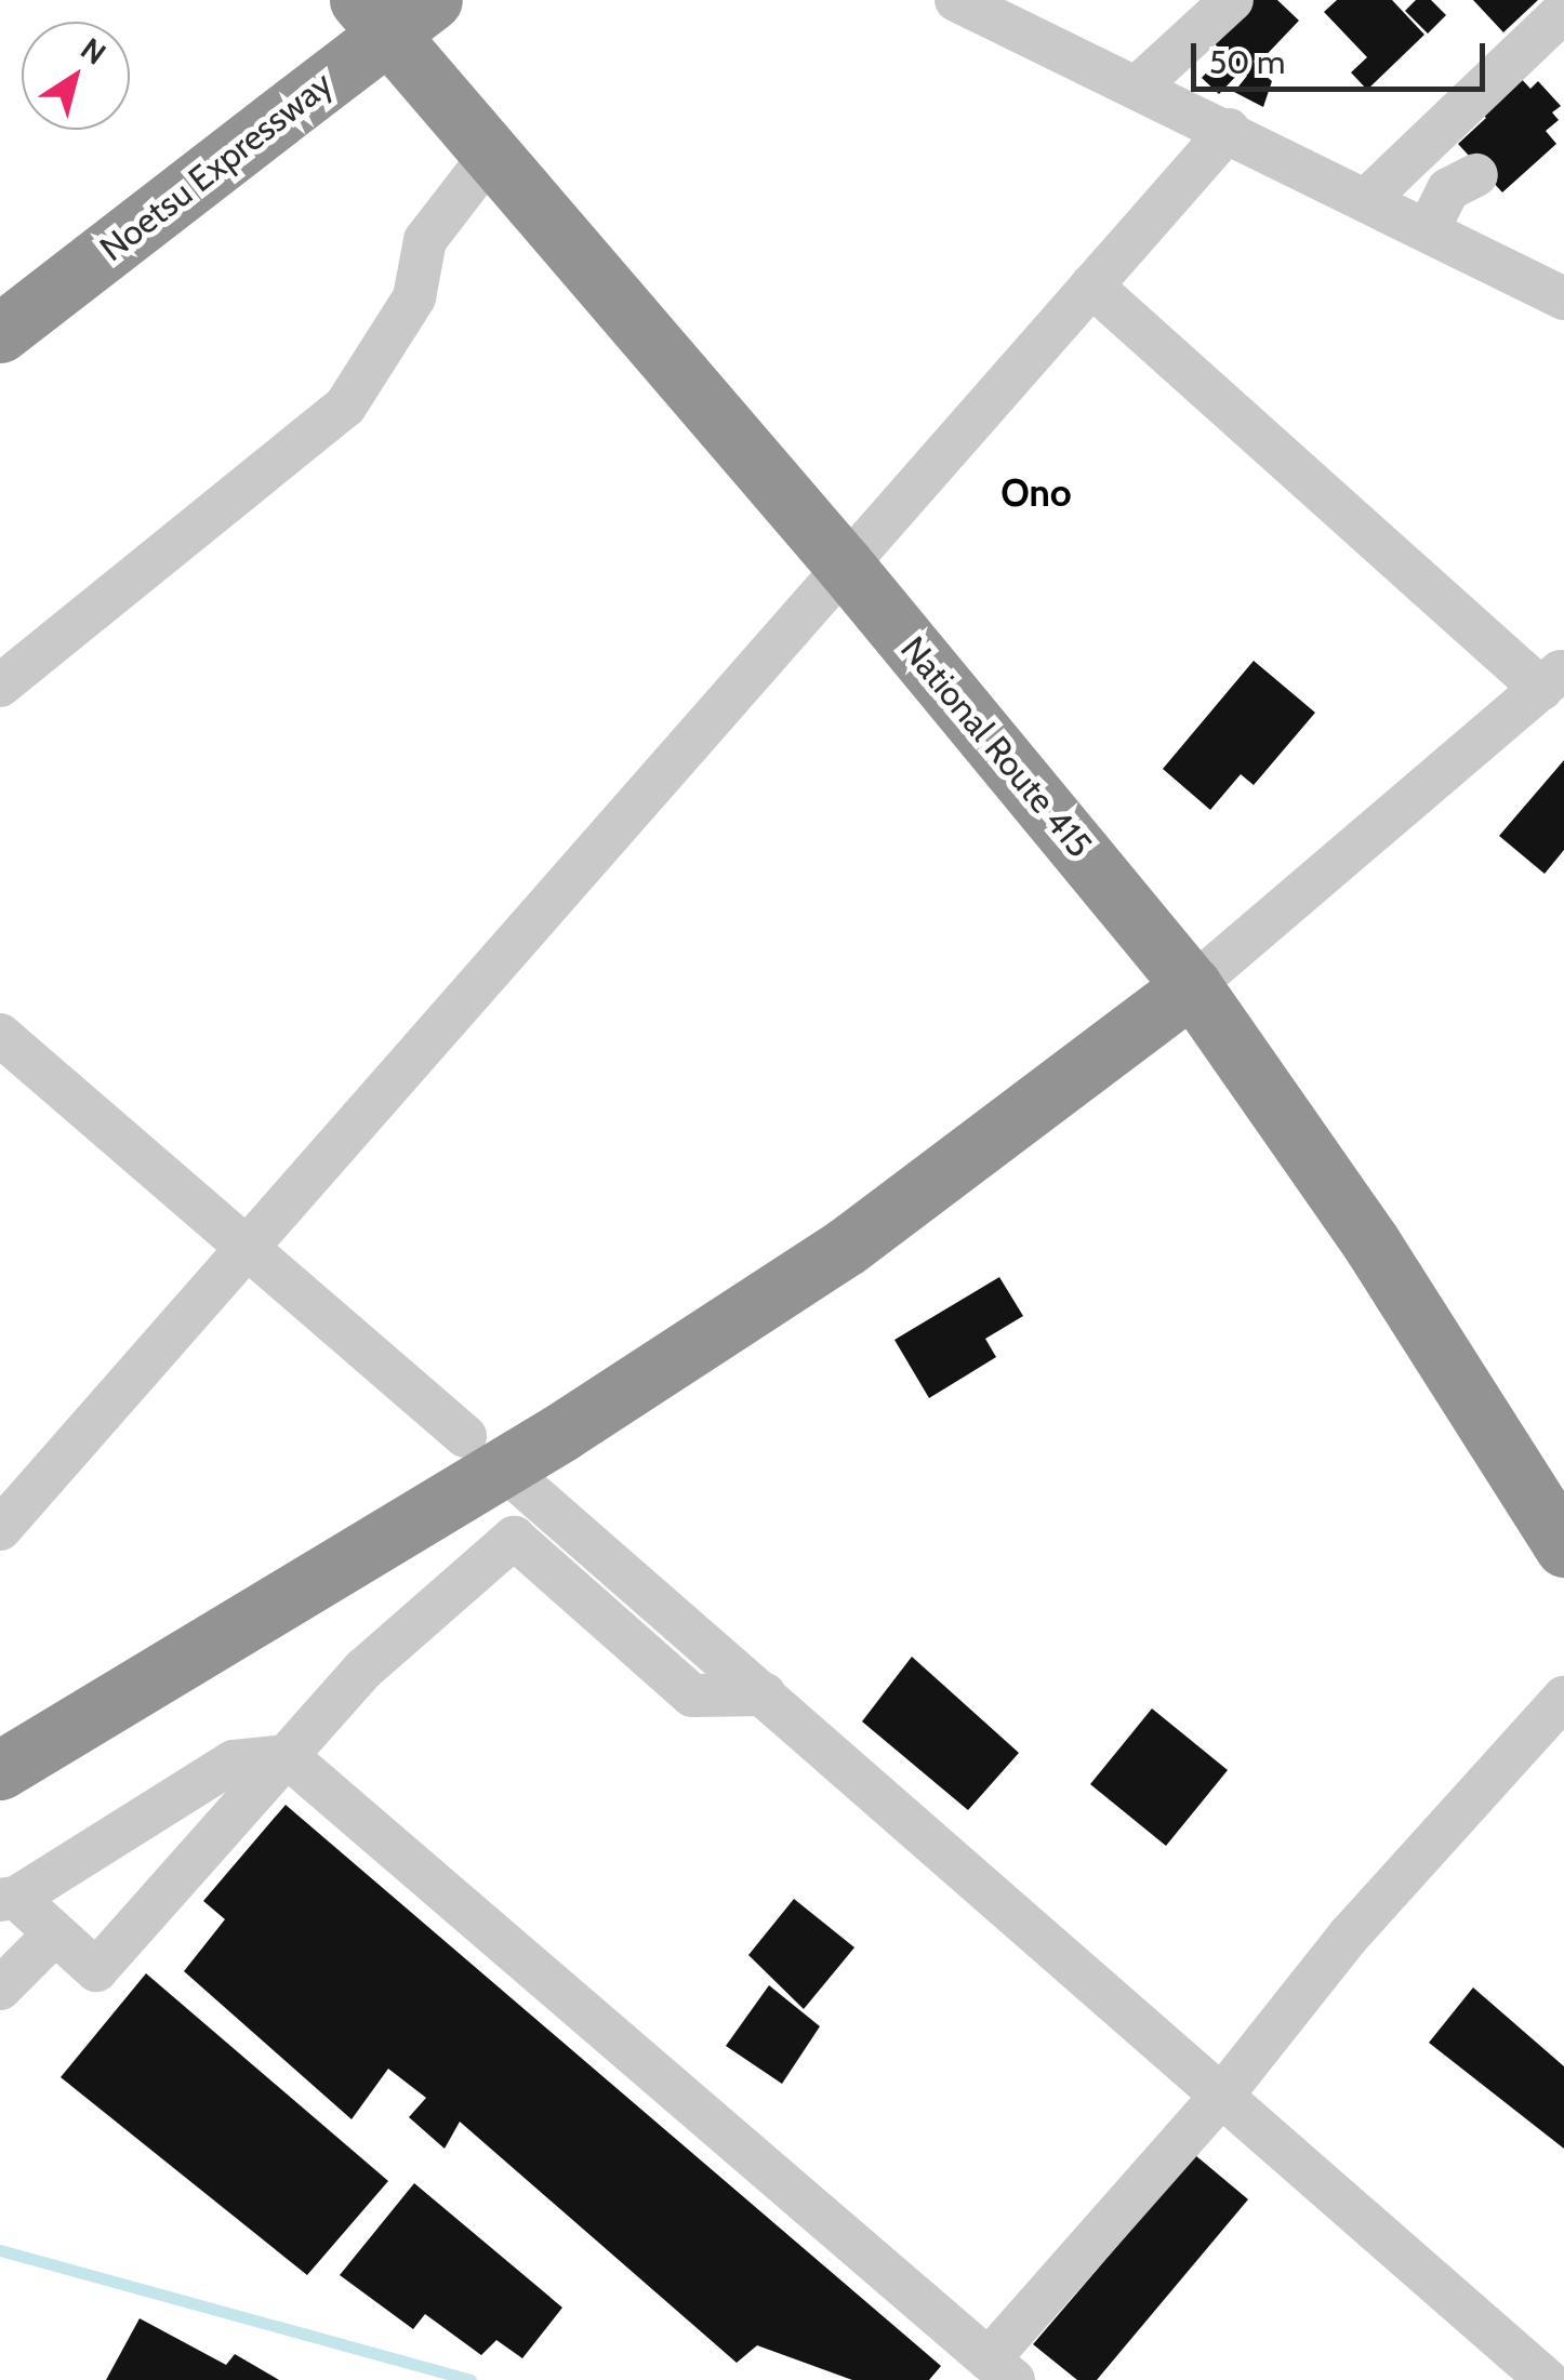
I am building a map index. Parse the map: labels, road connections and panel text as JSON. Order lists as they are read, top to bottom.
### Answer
{
  "streets": {
    "highway": ["Noetsu Expressway", "National Route 415"]
  },
  "districts": ["Ono"],
  "scale_bar": "50 m",
  "north": "top right"
}
